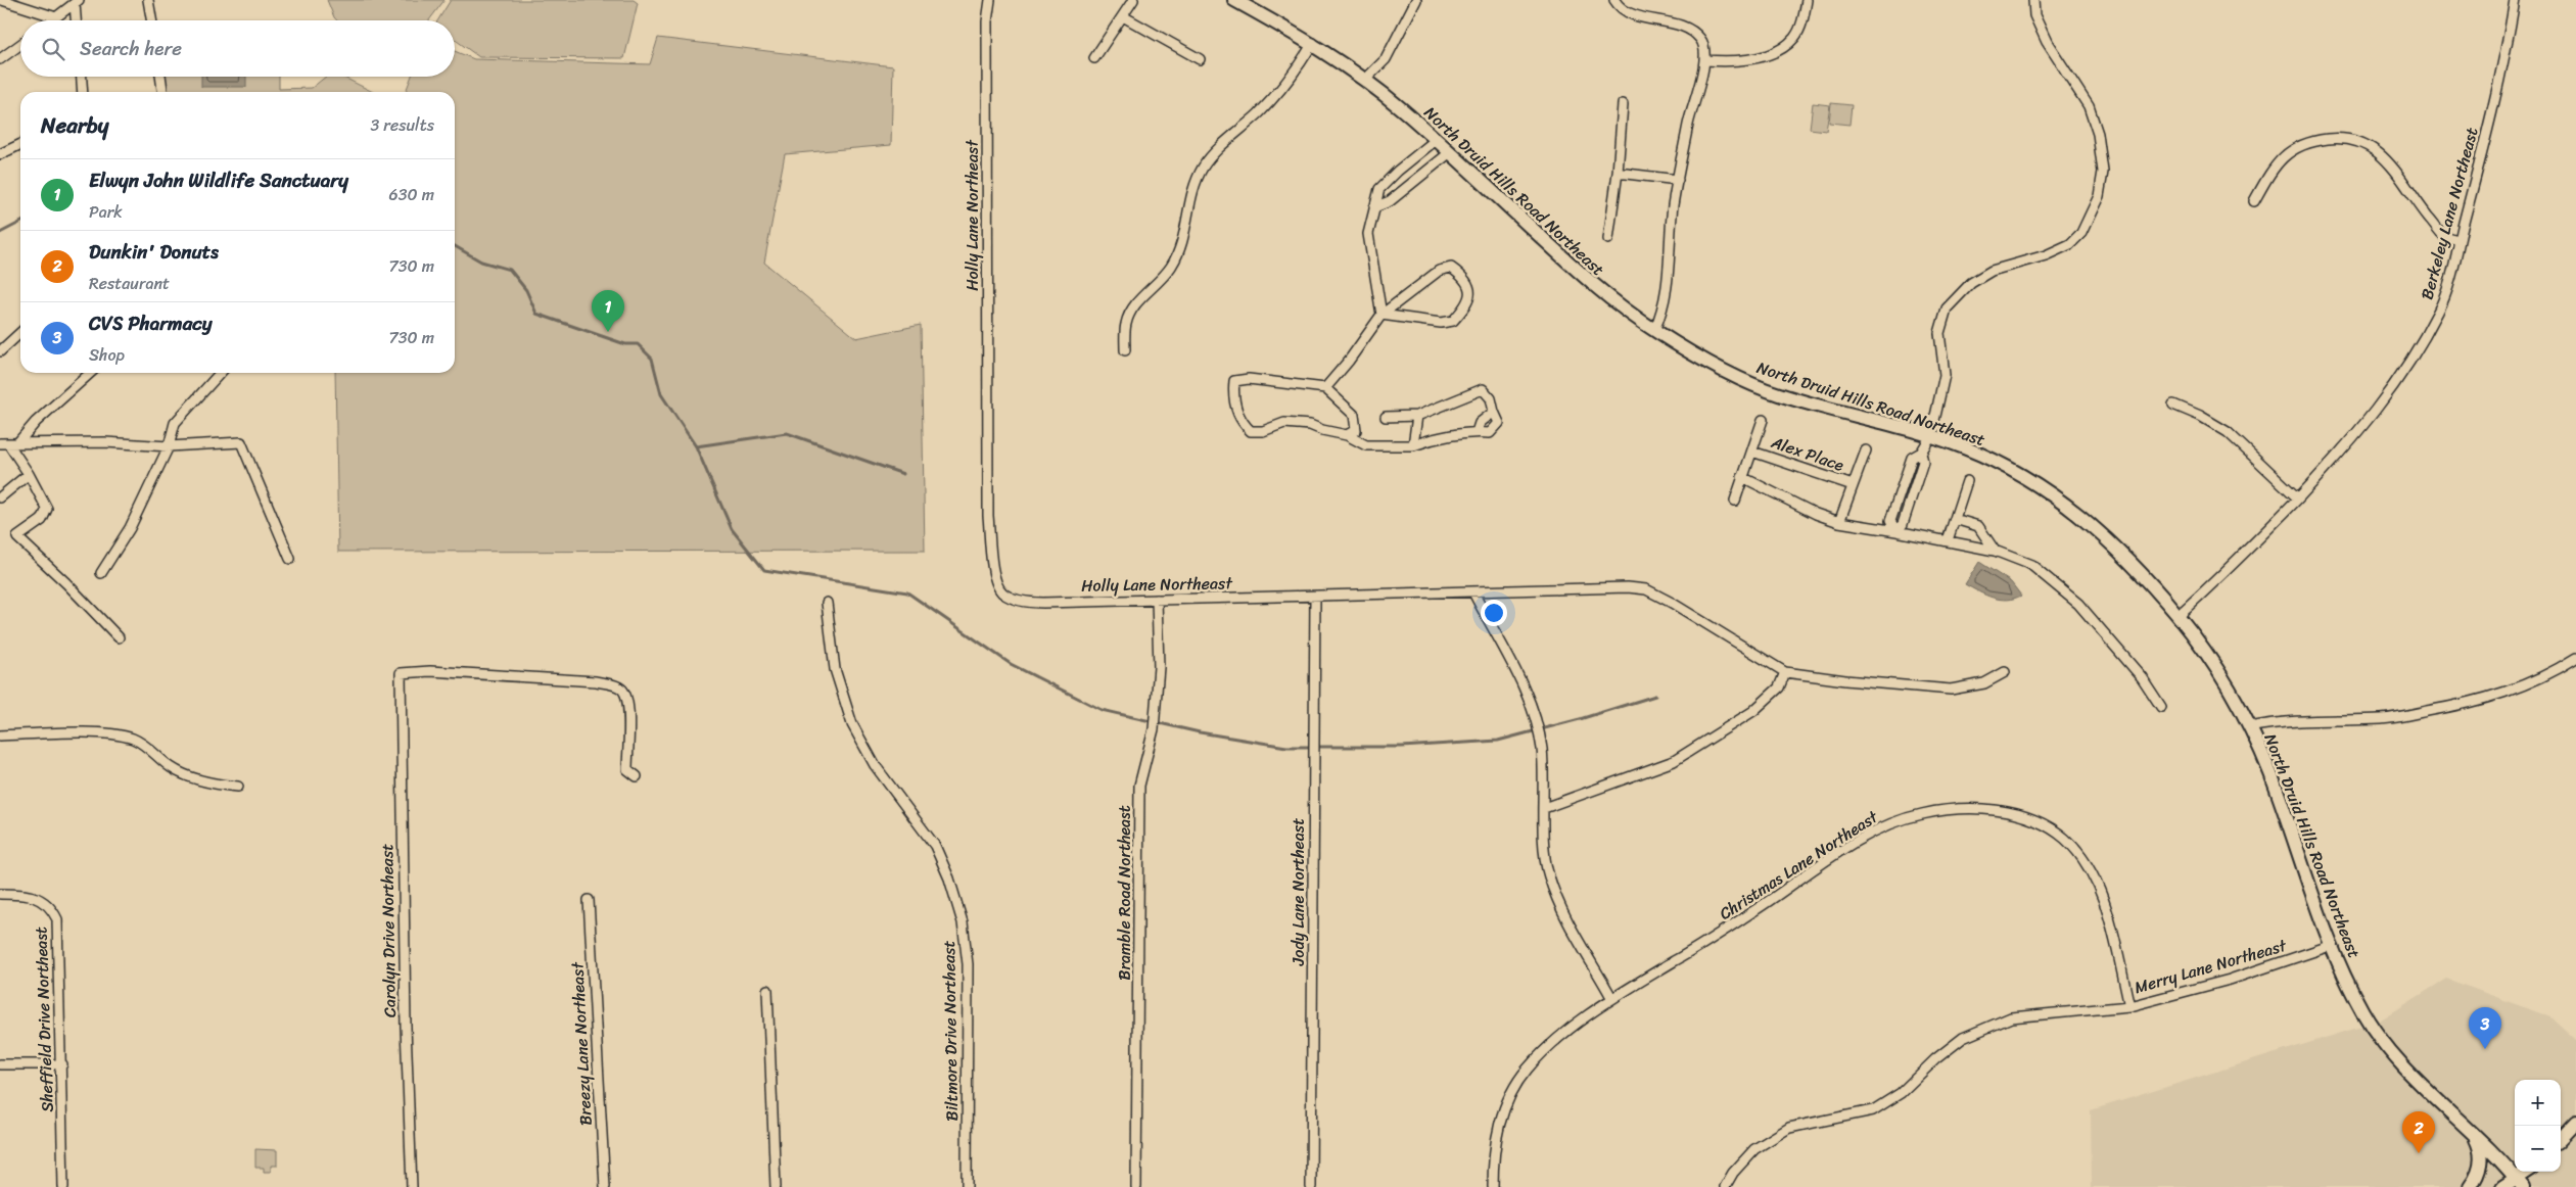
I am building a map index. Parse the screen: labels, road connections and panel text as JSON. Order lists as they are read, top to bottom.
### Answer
{
  "streets": {
    "main road": ["North Druid Hills Road Northeast"],
    "street": [
      "Berkeley Lane Northeast",
      "Holly Lane Northeast",
      "Alex Place",
      "Christmas Lane Northeast",
      "Jody Lane Northeast",
      "Bramble Road Northeast",
      "Carolyn Drive Northeast",
      "Merry Lane Northeast",
      "Sheffield Drive Northeast",
      "Biltmore Drive Northeast",
      "Breezy Lane Northeast"
    ]
  },
  "crossings": [
    ["North Druid Hills Road Northeast", "Berkeley Lane Northeast"],
    ["North Druid Hills Road Northeast", "Merry Lane Northeast"],
    ["Holly Lane Northeast", "Jody Lane Northeast"],
    ["Holly Lane Northeast", "Bramble Road Northeast"],
    ["Christmas Lane Northeast", "Merry Lane Northeast"]
  ],
  "page": {
    "search": "Search here",
    "heading": ["Nearby", "3 results"],
    "list": [
      {
        "mark": "1",
        "name": "Elwyn John Wildlife Sanctuary",
        "note": "Park",
        "value": "630 m"
      },
      {
        "mark": "2",
        "name": "Dunkin' Donuts",
        "note": "Restaurant",
        "value": "730 m"
      },
      {
        "mark": "3",
        "name": "CVS Pharmacy",
        "note": "Shop",
        "value": "730 m"
      }
    ],
    "pins": ["1", "3", "2"],
    "map_buttons": ["+", "−"]
  }
}
